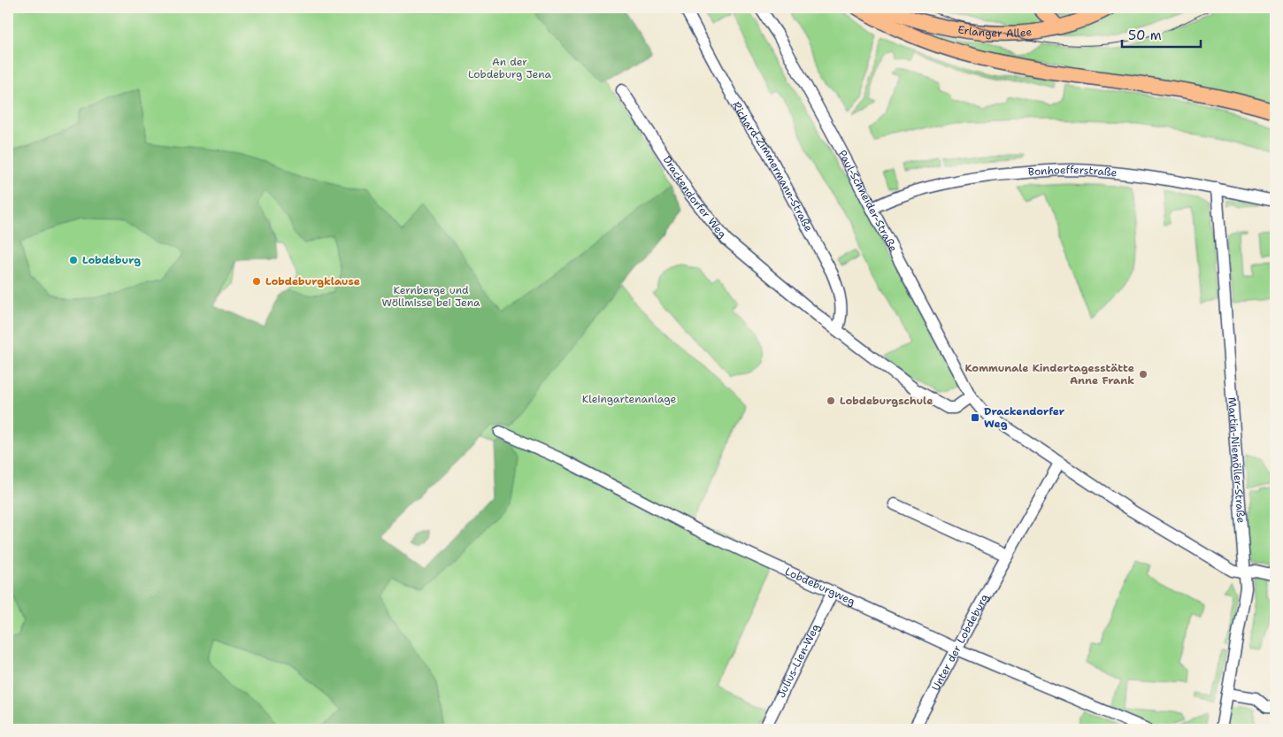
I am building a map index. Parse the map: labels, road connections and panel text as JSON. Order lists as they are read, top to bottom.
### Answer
{
  "streets": {
    "main road": ["Erlanger Allee"],
    "street": [
      "Richard-Zimmermann-Straße",
      "Bonhoefferstraße",
      "Drackendorfer Weg",
      "Paul-Schneider-Straße",
      "Martin-Niemöller-Straße",
      "Lobdeburgweg",
      "Unter der Lobdeburg",
      "Julius-Lien-Weg"
    ]
  },
  "crossings": [
    ["Richard-Zimmermann-Straße", "Drackendorfer Weg"],
    ["Bonhoefferstraße", "Paul-Schneider-Straße"],
    ["Bonhoefferstraße", "Martin-Niemöller-Straße"],
    ["Drackendorfer Weg", "Paul-Schneider-Straße"],
    ["Lobdeburgweg", "Unter der Lobdeburg"],
    ["Lobdeburgweg", "Julius-Lien-Weg"]
  ],
  "parks": ["An der Lobdeburg Jena", "Kernberge und Wöllmisse bei Jena", "Kleingartenanlage"],
  "places": {
    "other": [
      "Lobdeburg",
      "Lobdeburgklause",
      "Kommunale Kindertagesstätte Anne Frank",
      "Lobdeburgschule"
    ],
    "transit": ["Drackendorfer Weg"]
  },
  "scale_bar": "50 m"
}
